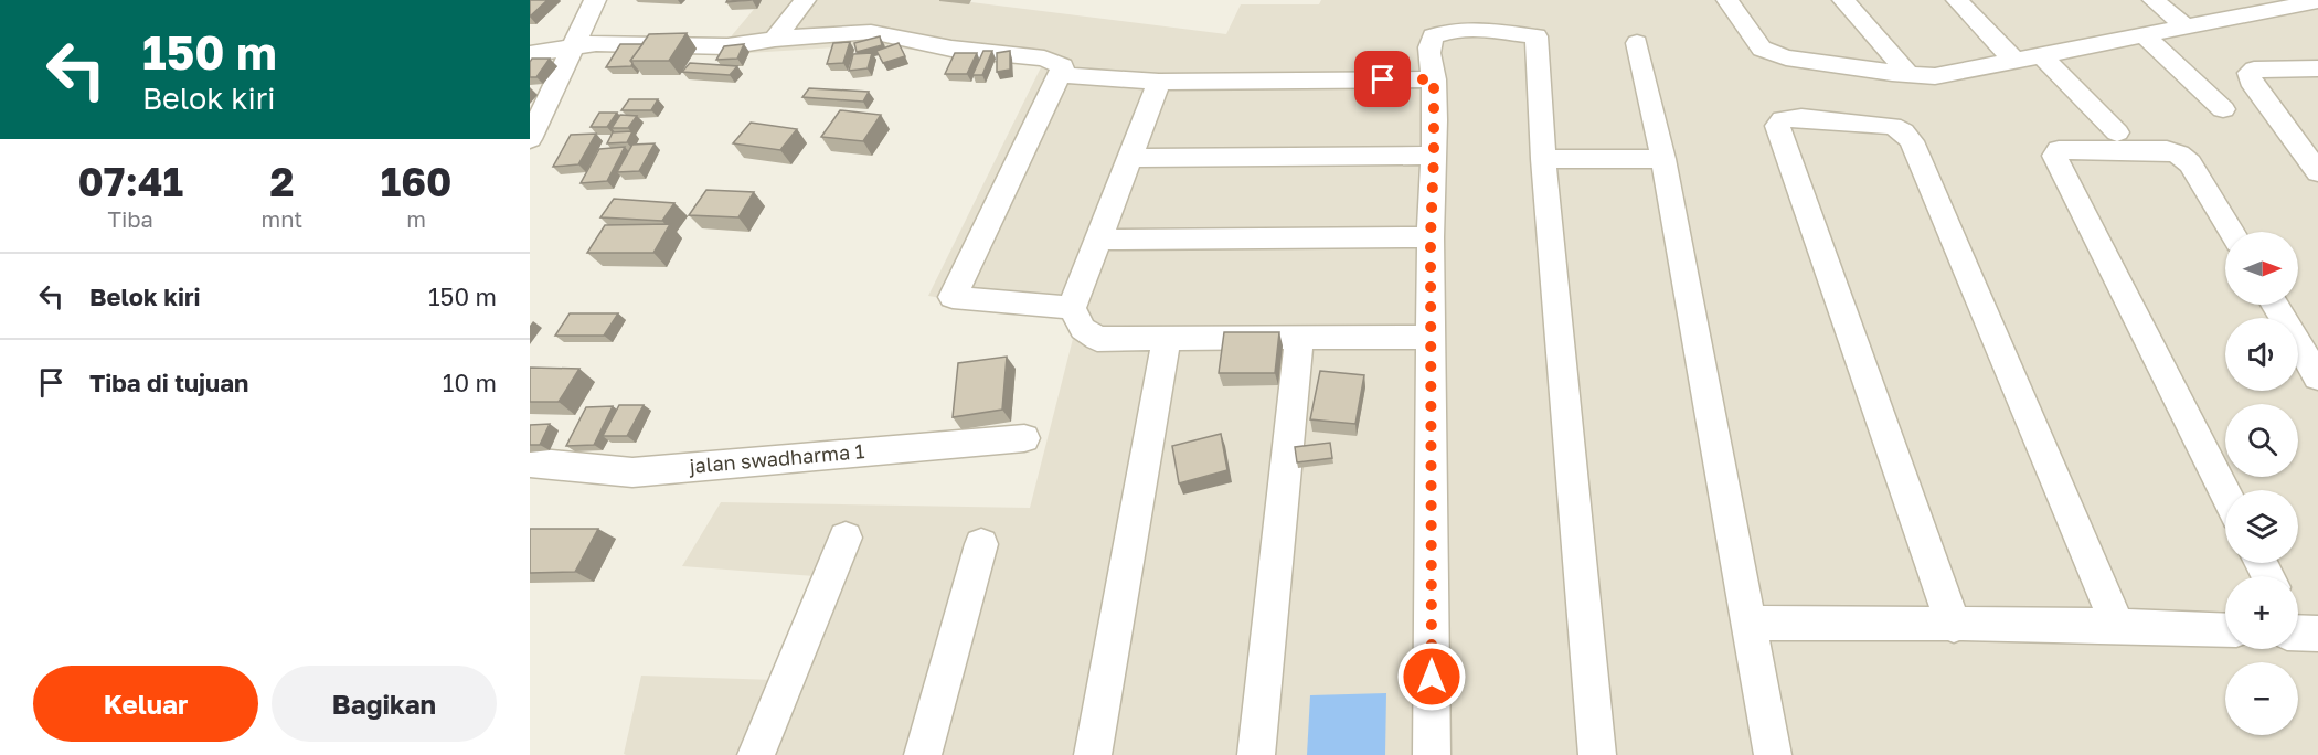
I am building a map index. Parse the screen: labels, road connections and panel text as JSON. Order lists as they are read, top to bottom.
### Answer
{
  "streets": {
    "street": ["jalan swadharma 1"]
  },
  "north": "right",
  "page": {
    "turn": ["150 m", "Belok kiri"],
    "eta": [
      "07:41",
      "Tiba",
      "2",
      "mnt",
      "160",
      "m"
    ],
    "map_buttons": ["+", "−"],
    "list": [
      {
        "name": "Belok kiri",
        "value": "150 m"
      },
      {
        "name": "Tiba di tujuan",
        "value": "10 m"
      }
    ],
    "buttons": ["Keluar", "Bagikan"]
  }
}
